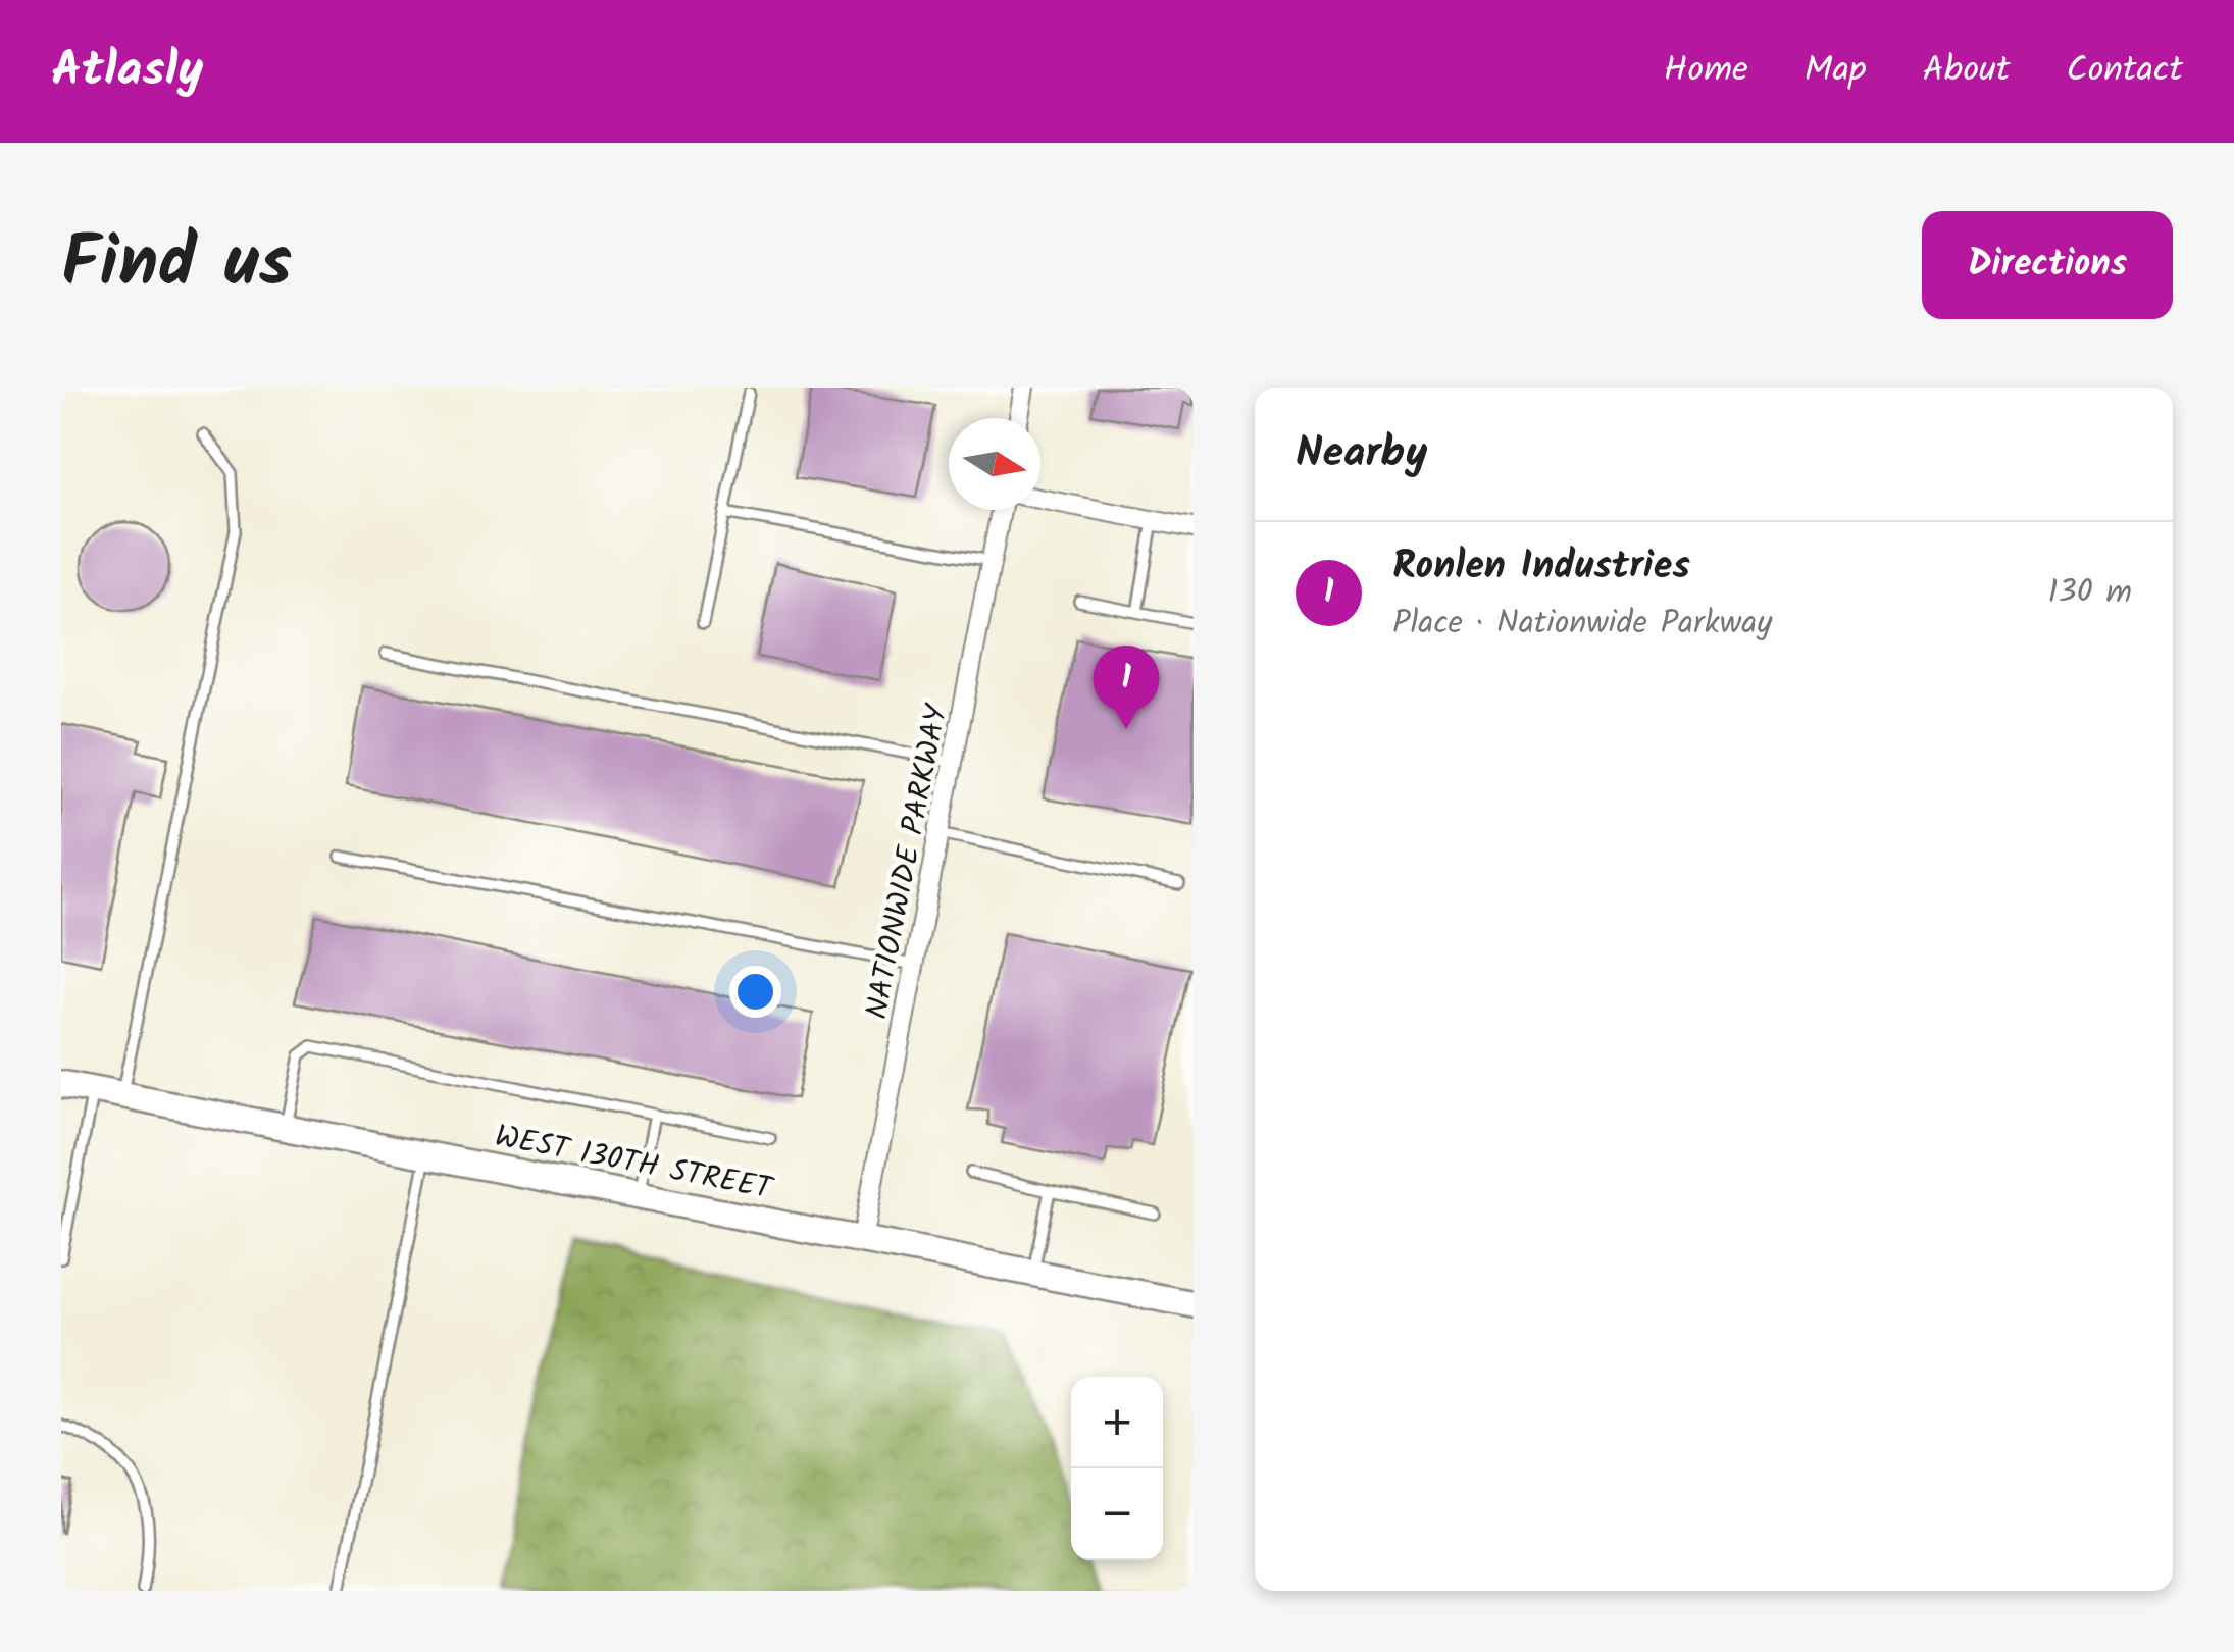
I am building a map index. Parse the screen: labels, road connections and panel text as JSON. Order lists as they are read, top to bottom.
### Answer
{
  "streets": {
    "main road": ["WEST 130TH STREET"],
    "street": ["NATIONWIDE PARKWAY"]
  },
  "crossings": [
    ["NATIONWIDE PARKWAY", "WEST 130TH STREET"]
  ],
  "north": "right",
  "page": {
    "header": "Atlasly",
    "nav": [
      "Home",
      "Map",
      "About",
      "Contact"
    ],
    "title": "Find us",
    "buttons": "Directions",
    "heading": "Nearby",
    "list": [
      {
        "mark": "1",
        "name": "Ronlen Industries",
        "note": "Place · Nationwide Parkway",
        "value": "130 m"
      }
    ],
    "pins": "1",
    "map_buttons": ["+", "−"]
  }
}
